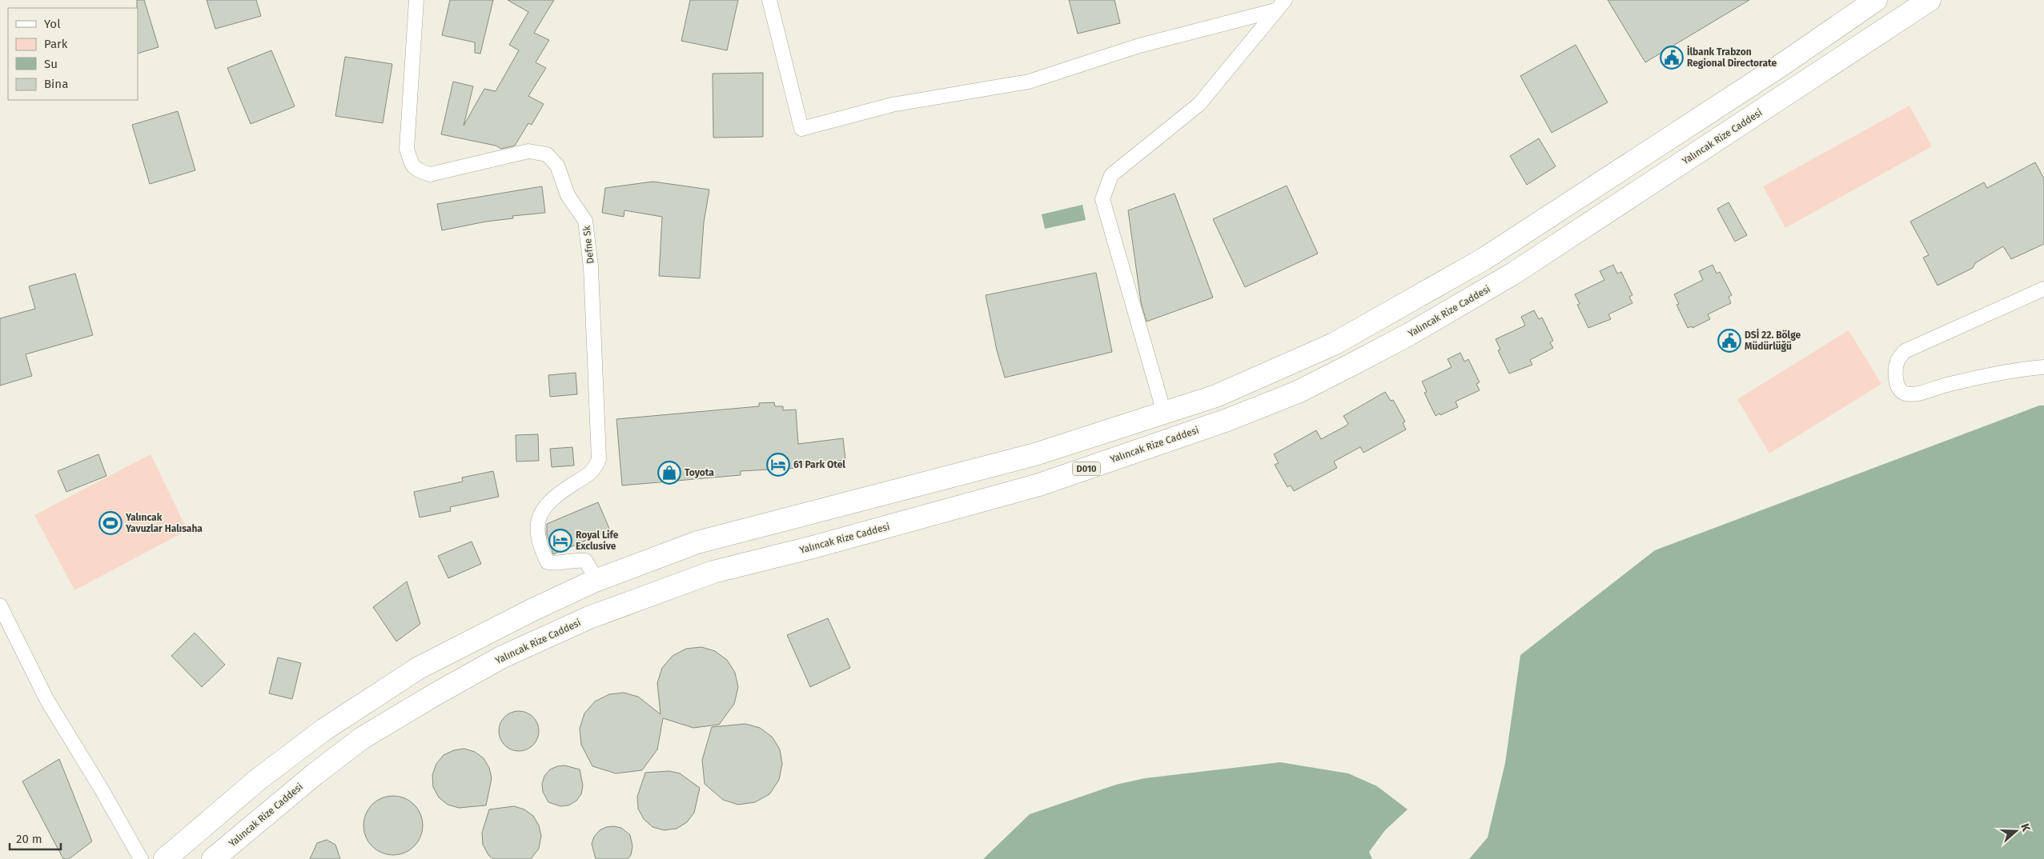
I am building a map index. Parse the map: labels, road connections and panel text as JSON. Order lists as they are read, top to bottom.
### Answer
{
  "streets": {
    "highway": ["Yalıncak Rize Caddesi", "D010"],
    "street": ["Defne Sk"]
  },
  "places": {
    "public building": ["İlbank Trabzon Regional Directorate", "DSİ 22. Bölge Müdürlüğü"],
    "hotel": ["61 Park Otel", "Royal Life Exclusive"],
    "shop": ["Toyota"],
    "sports": ["Yalıncak Yavuzlar Halısaha"]
  },
  "legend": [
    "Yol",
    "Park",
    "Su",
    "Bina"
  ],
  "scale_bar": "20 m",
  "north": "right"
}
